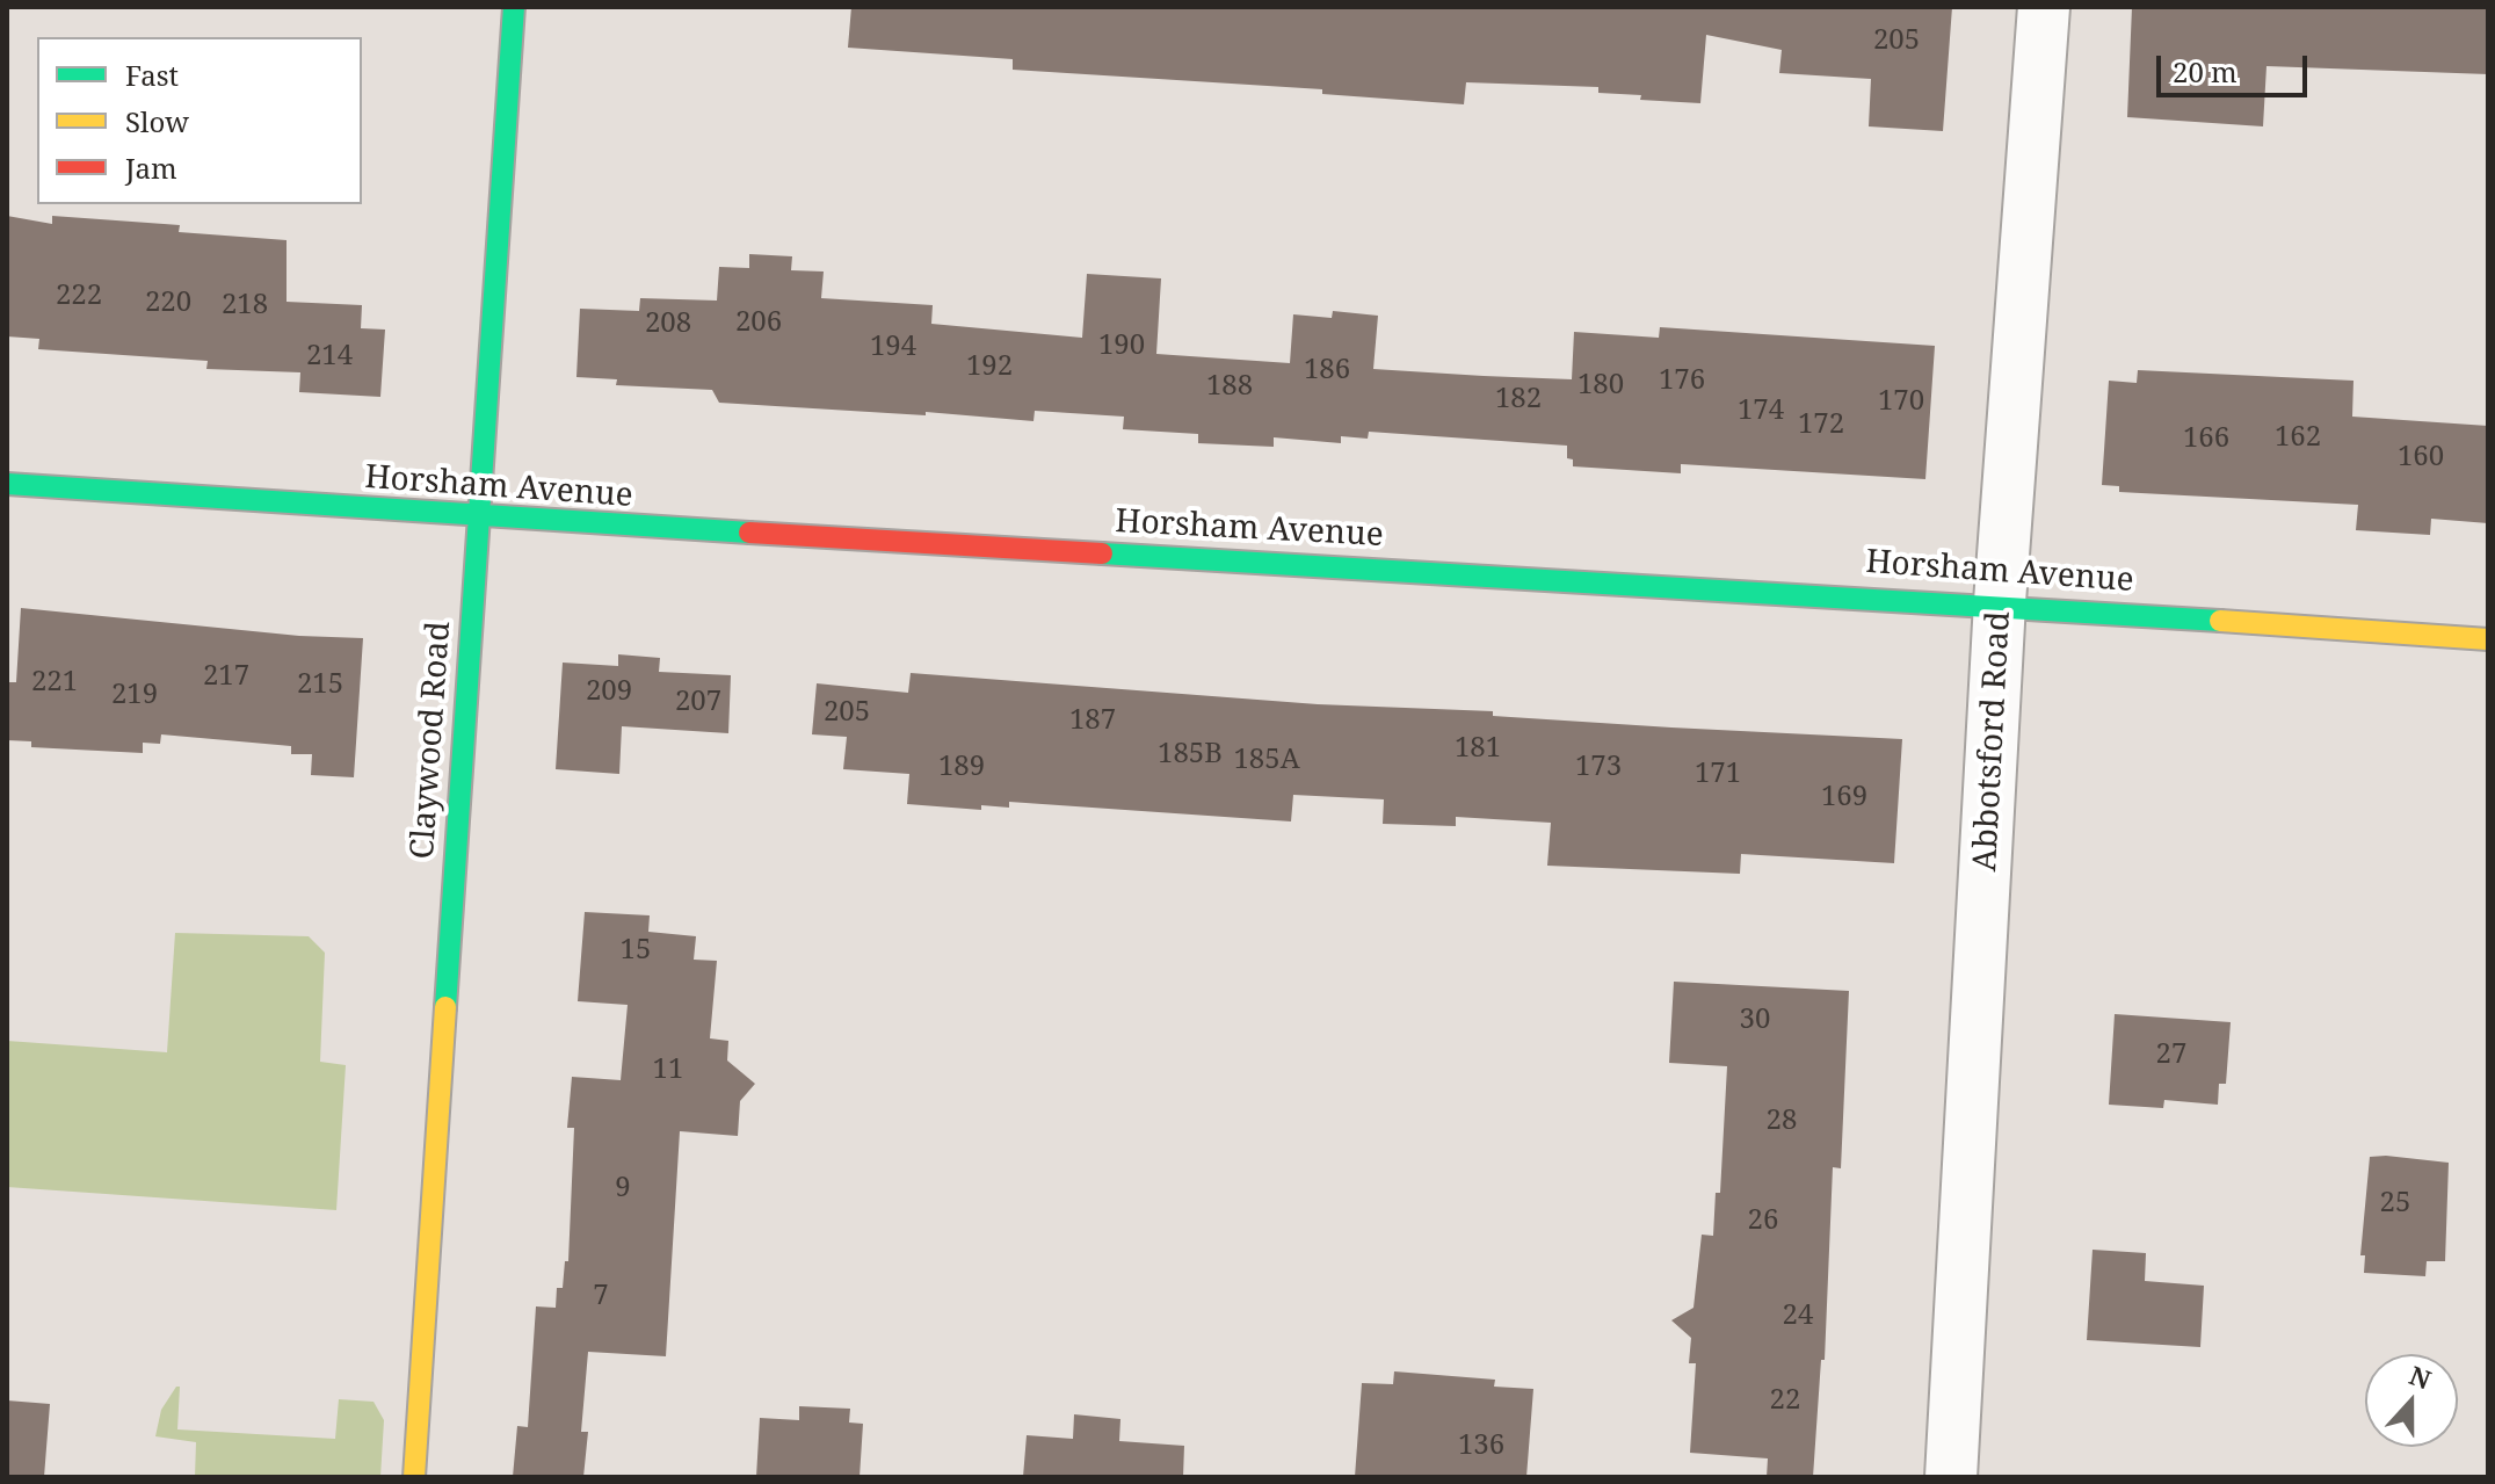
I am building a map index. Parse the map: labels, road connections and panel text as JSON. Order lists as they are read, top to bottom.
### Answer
{
  "streets": {
    "street": ["Horsham Avenue", "Claywood Road", "Abbotsford Road"]
  },
  "crossings": [
    ["Horsham Avenue", "Claywood Road"],
    ["Horsham Avenue", "Abbotsford Road"]
  ],
  "house_numbers": [
    "205",
    "222",
    "220",
    "218",
    "206",
    "208",
    "190",
    "194",
    "214",
    "192",
    "186",
    "176",
    "180",
    "188",
    "182",
    "170",
    "174",
    "172",
    "162",
    "166",
    "160",
    "217",
    "221",
    "215",
    "209",
    "219",
    "207",
    "205",
    "187",
    "181",
    "185B",
    "185A",
    "189",
    "173",
    "171",
    "169",
    "15",
    "30",
    "27",
    "11",
    "28",
    "9",
    "25",
    "26",
    "7",
    "24",
    "22",
    "136"
  ],
  "legend": ["Fast", "Slow", "Jam"],
  "scale_bar": "20 m",
  "north": "top"
}
